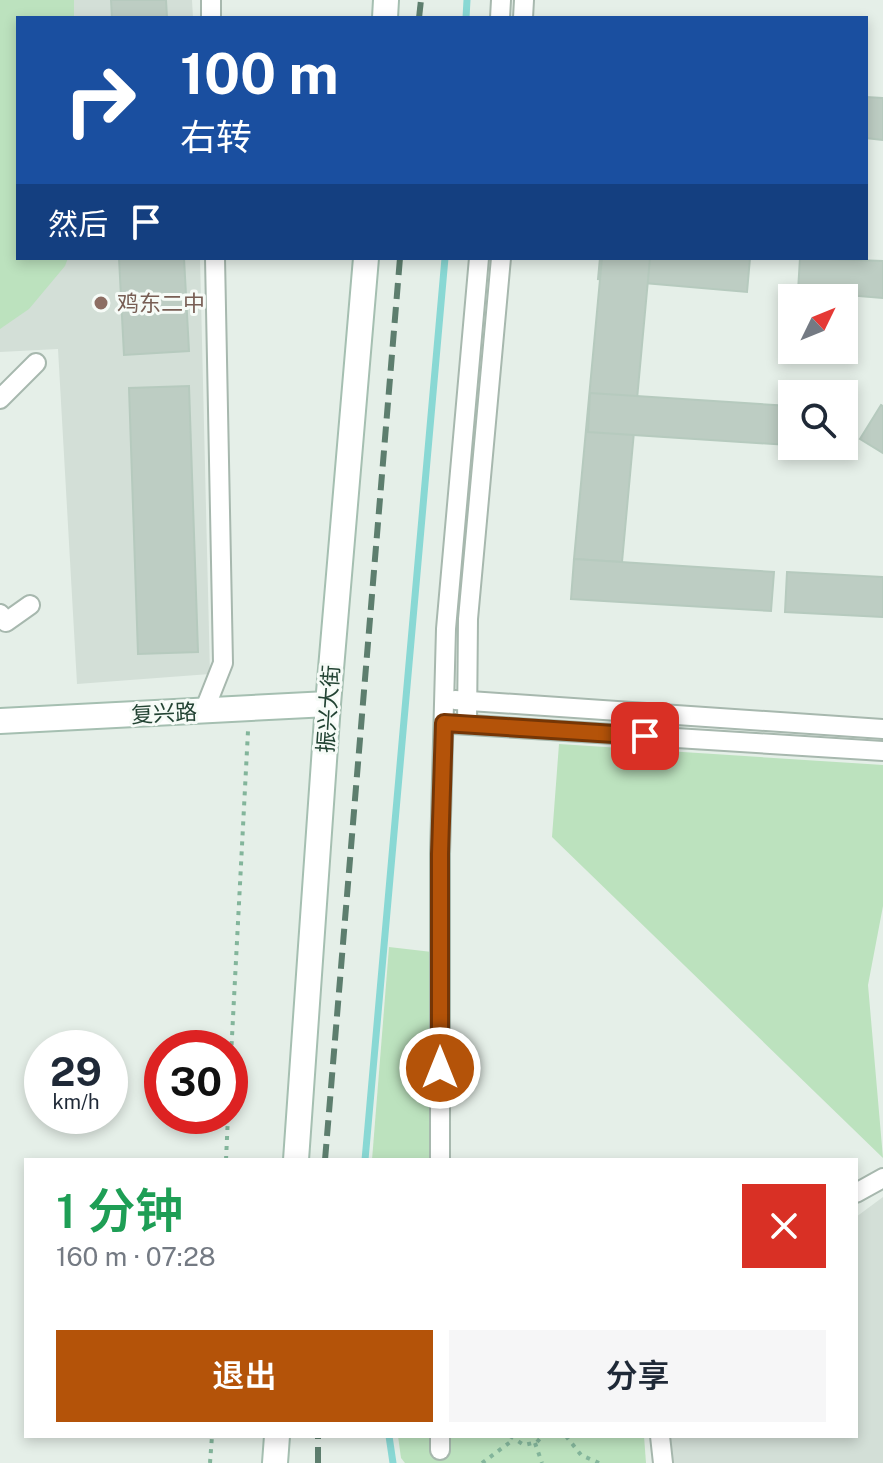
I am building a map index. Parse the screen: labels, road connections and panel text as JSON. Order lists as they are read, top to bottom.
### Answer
{
  "streets": {
    "street": ["振兴大街", "复兴路"]
  },
  "crossings": [
    ["振兴大街", "复兴路"]
  ],
  "places": ["鸡东二中"],
  "north": "top right",
  "page": {
    "turn": ["100 m", "右转"],
    "then": "然后",
    "speed": "29 km/h",
    "limit": "30",
    "heading": ["1 分钟", "160 m · 07:28"],
    "buttons": ["退出", "分享"]
  }
}
